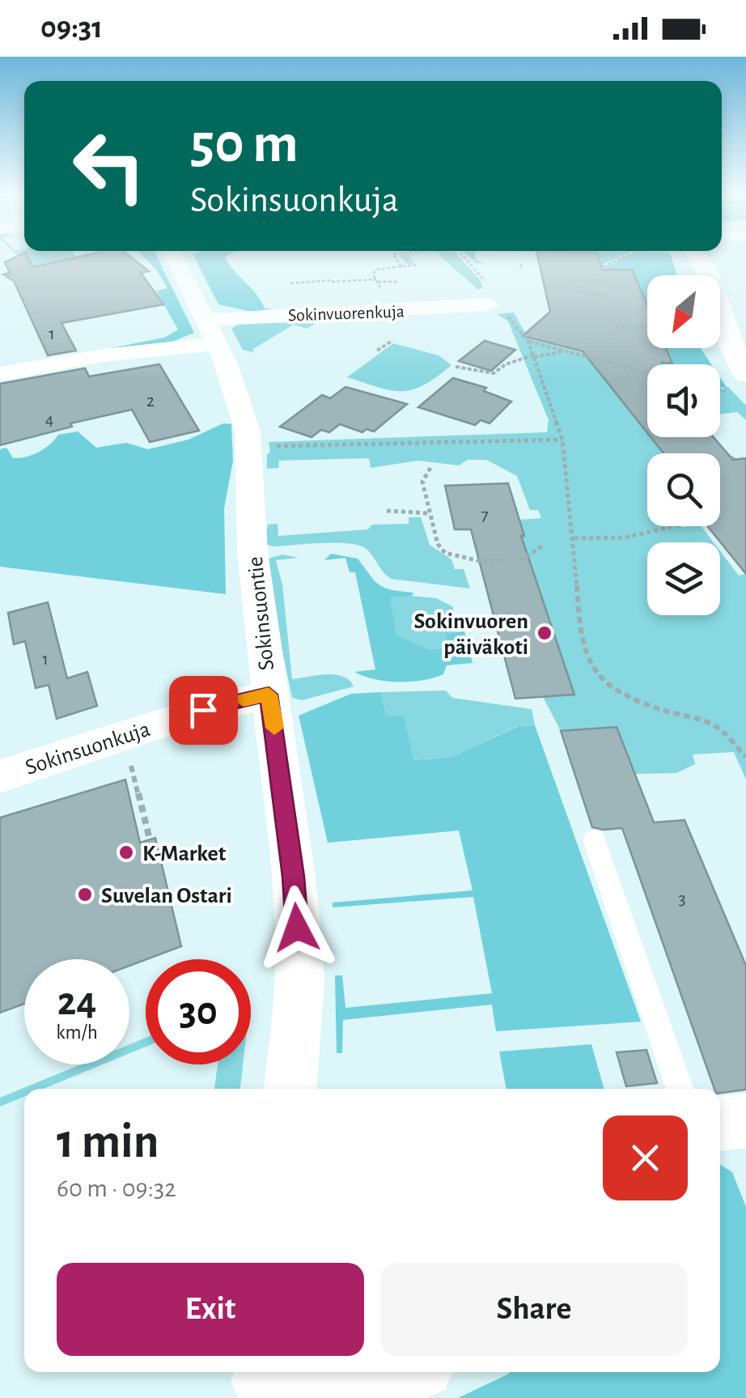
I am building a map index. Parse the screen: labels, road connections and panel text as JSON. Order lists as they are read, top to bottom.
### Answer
{
  "streets": {
    "street": ["Sokinvuorenkuja", "Sokinsuontie", "Sokinsuonkuja"]
  },
  "crossings": [
    ["Sokinvuorenkuja", "Sokinsuontie"],
    ["Sokinsuontie", "Sokinsuonkuja"]
  ],
  "places": ["Sokinvuoren päiväkoti", "K-Market", "Suvelan Ostari"],
  "house_numbers": [
    "1",
    "2",
    "4",
    "7",
    "1",
    "3"
  ],
  "north": "bottom left",
  "page": {
    "status": "09:31",
    "turn": ["50 m", "Sokinsuonkuja"],
    "speed": "24 km/h",
    "limit": "30",
    "heading": ["1 min", "60 m · 09:32"],
    "buttons": ["Exit", "Share"]
  }
}
